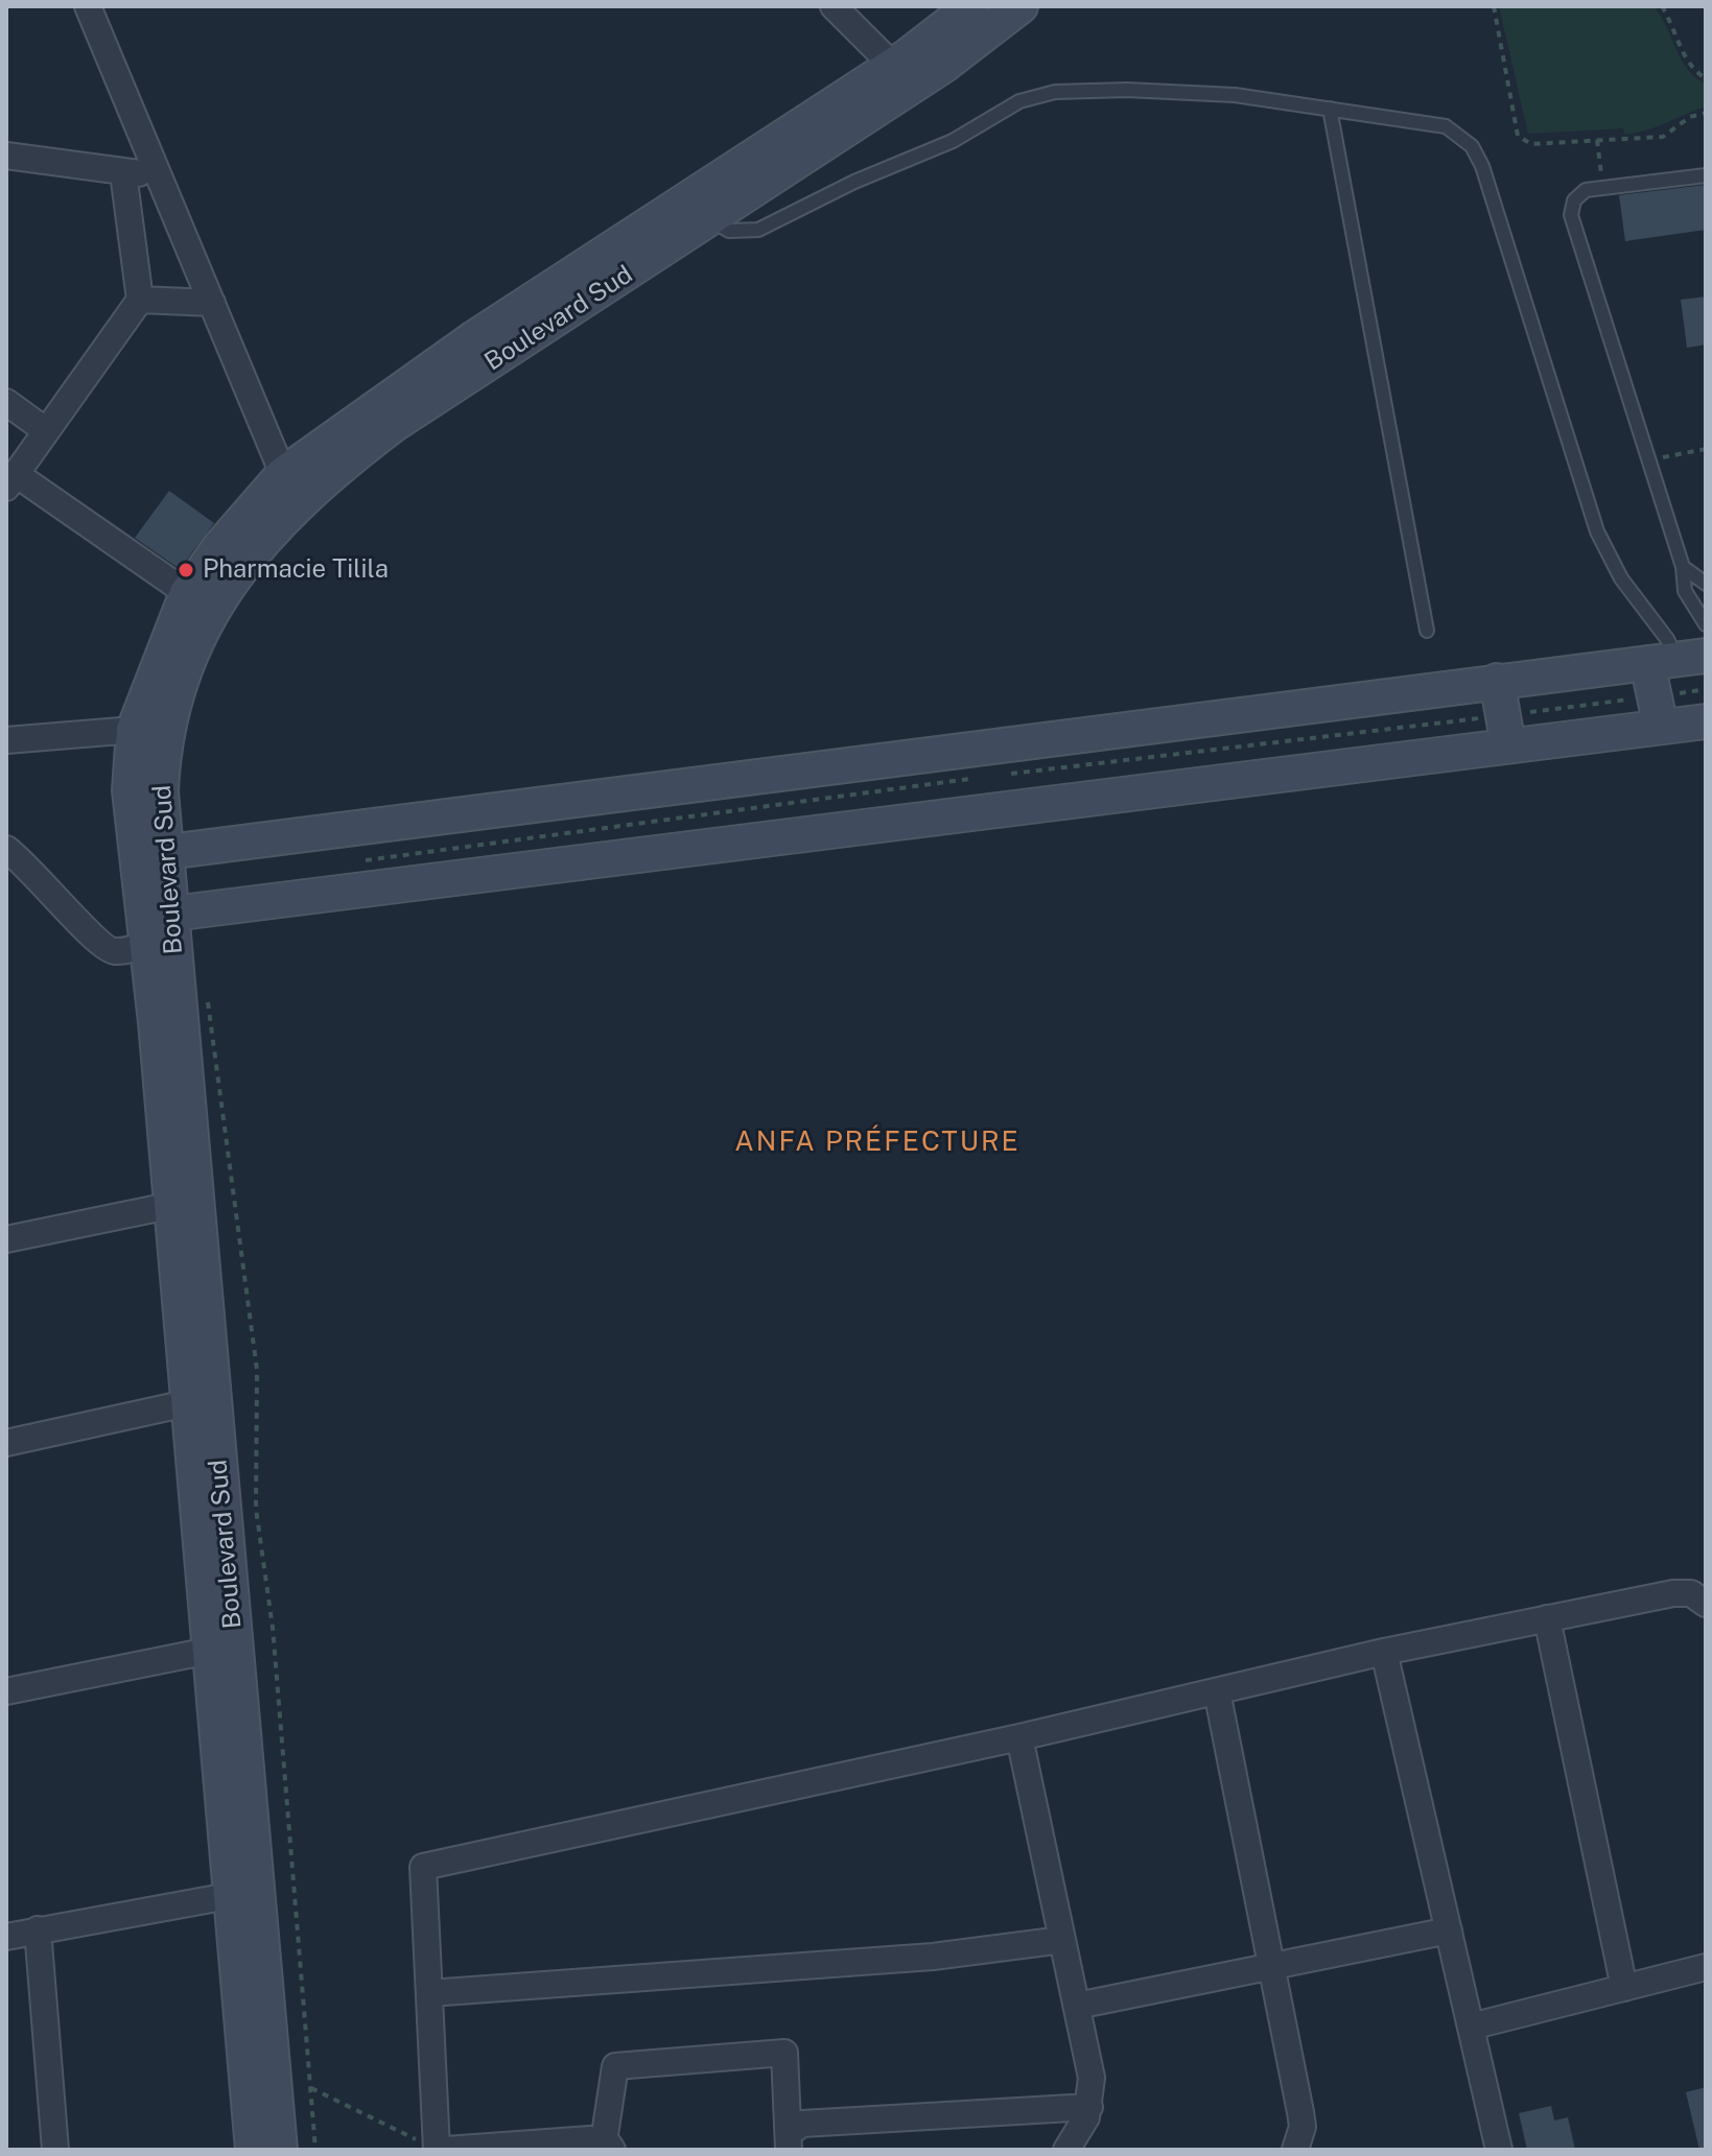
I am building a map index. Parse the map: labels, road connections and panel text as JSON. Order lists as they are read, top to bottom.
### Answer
{
  "streets": {
    "main road": ["Boulevard Sud"]
  },
  "districts": ["ANFA PRÉFECTURE"],
  "places": ["Pharmacie Tilila"]
}
